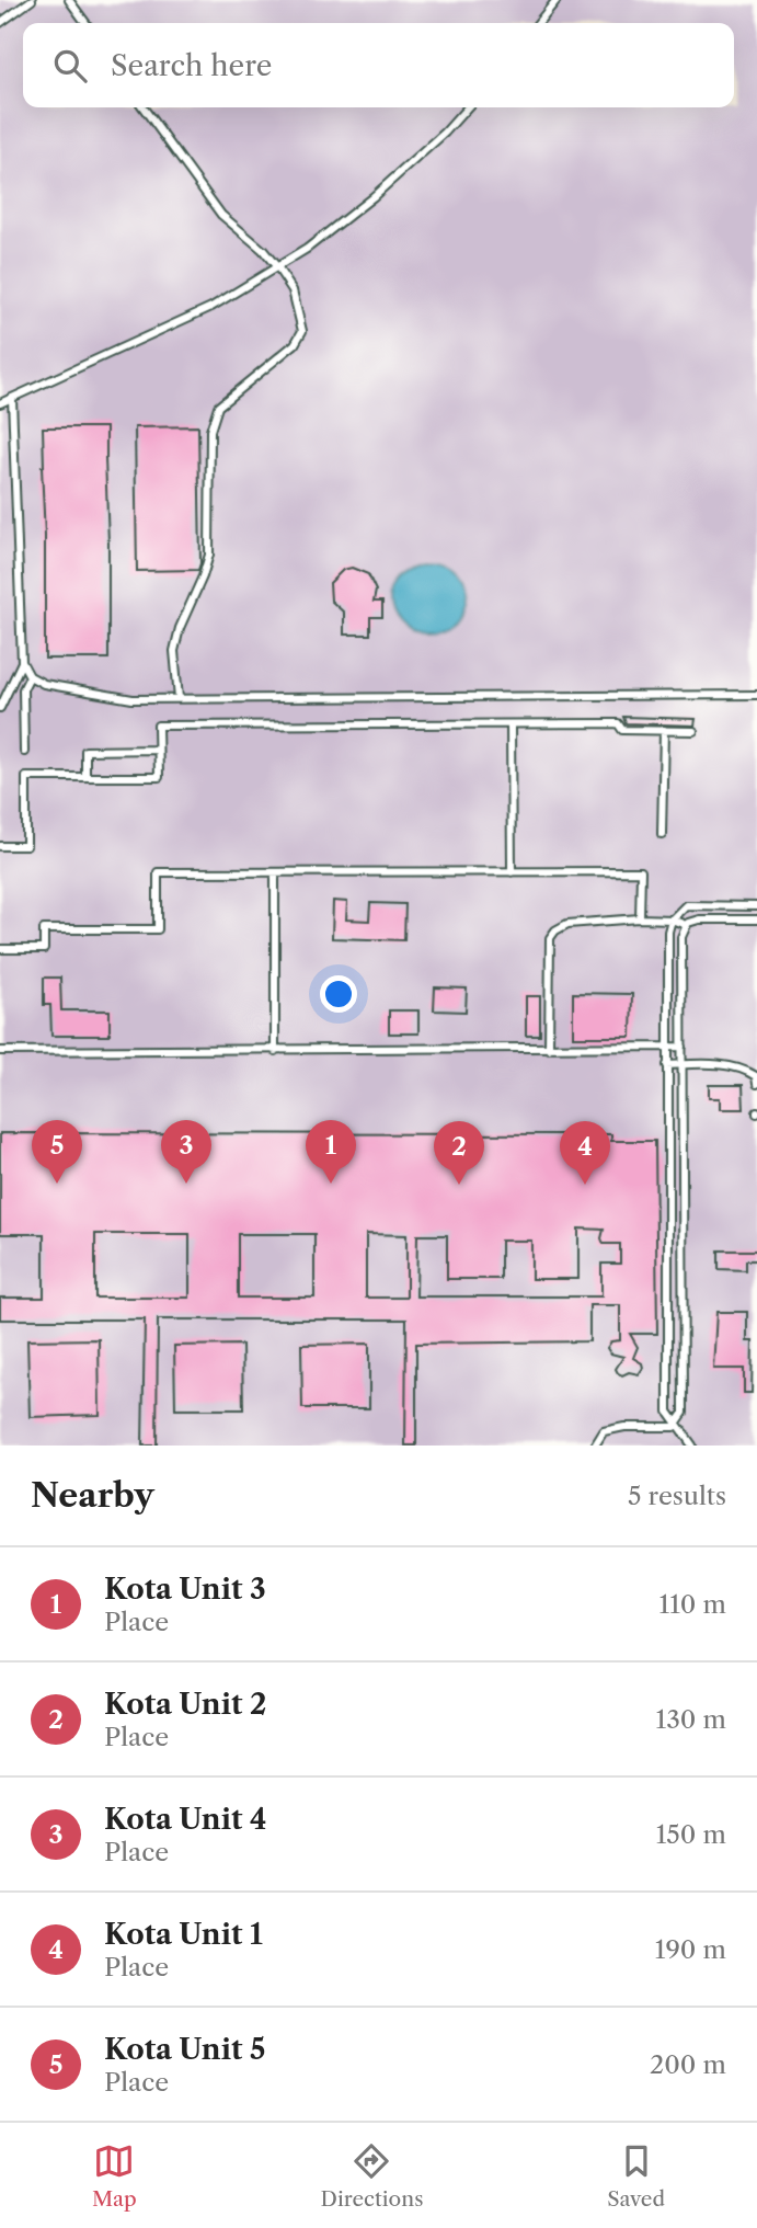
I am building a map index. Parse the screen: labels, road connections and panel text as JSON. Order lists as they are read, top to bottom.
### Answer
{
  "page": {
    "search": "Search here",
    "pins": [
      "1",
      "3",
      "5",
      "2",
      "4"
    ],
    "heading": ["Nearby", "5 results"],
    "list": [
      {
        "mark": "1",
        "name": "Kota Unit 3",
        "note": "Place",
        "value": "110 m"
      },
      {
        "mark": "2",
        "name": "Kota Unit 2",
        "note": "Place",
        "value": "130 m"
      },
      {
        "mark": "3",
        "name": "Kota Unit 4",
        "note": "Place",
        "value": "150 m"
      },
      {
        "mark": "4",
        "name": "Kota Unit 1",
        "note": "Place",
        "value": "190 m"
      },
      {
        "mark": "5",
        "name": "Kota Unit 5",
        "note": "Place",
        "value": "200 m"
      }
    ],
    "nav": ["Map", "Directions", "Saved"]
  }
}
